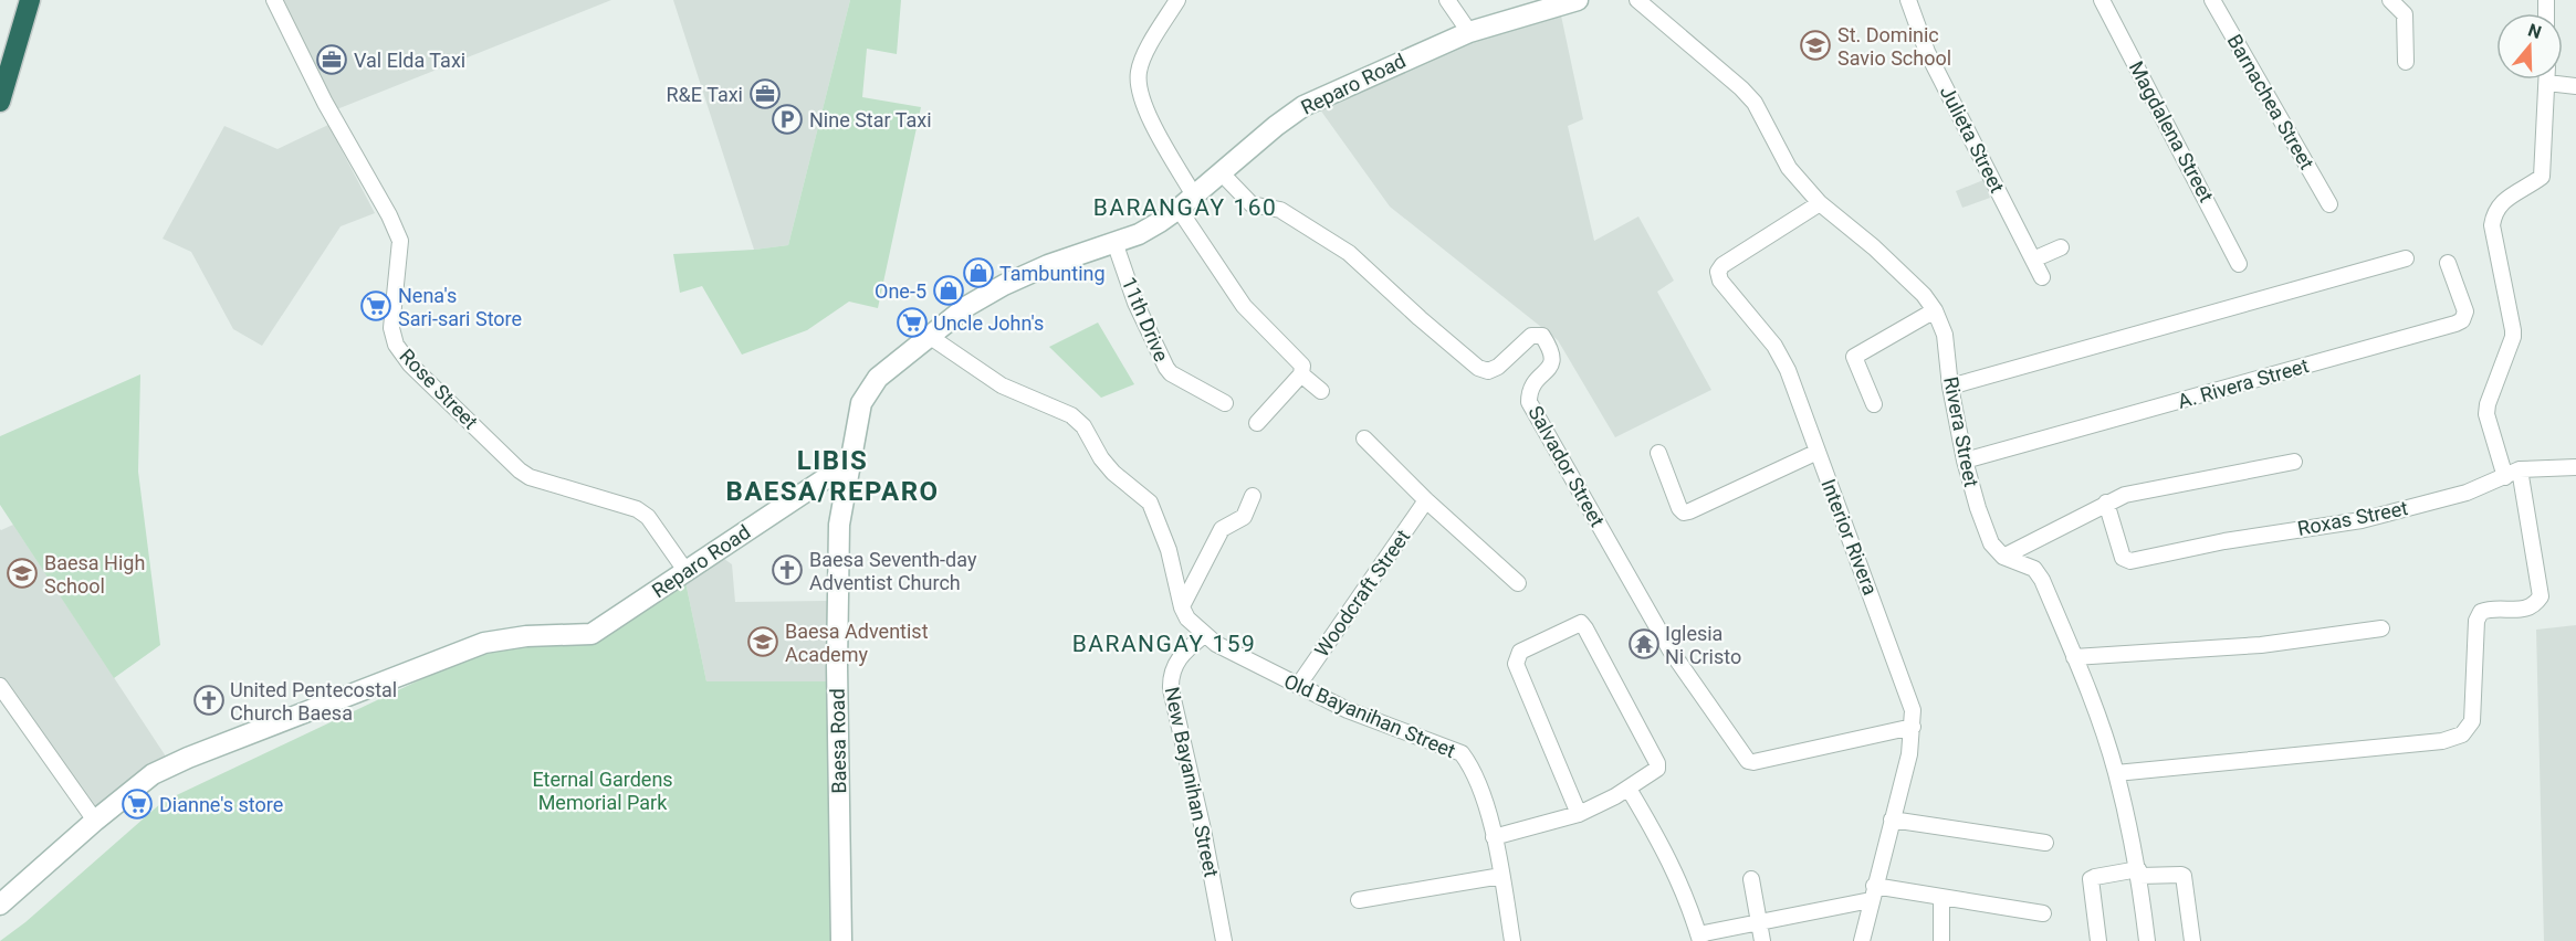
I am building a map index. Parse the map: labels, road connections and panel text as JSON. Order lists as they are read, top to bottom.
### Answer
{
  "streets": {
    "main road": ["Reparo Road", "Baesa Road"],
    "street": [
      "Barnachea Street",
      "Magdalena Street",
      "Julieta Street",
      "11th Drive",
      "A. Rivera Street",
      "Rose Street",
      "Rivera Street",
      "Salvador Street",
      "Roxas Street",
      "Interior Rivera",
      "Woodcraft Street",
      "Old Bayanihan Street",
      "New Bayanihan Street"
    ]
  },
  "crossings": [
    ["Reparo Road", "11th Drive"],
    ["Reparo Road", "Rose Street"],
    ["Reparo Road", "Salvador Street"],
    ["Reparo Road", "Old Bayanihan Street"],
    ["Reparo Road", "Baesa Road"],
    ["A. Rivera Street", "Rivera Street"],
    ["Rivera Street", "Interior Rivera"],
    ["Salvador Street", "Interior Rivera"],
    ["Woodcraft Street", "Old Bayanihan Street"],
    ["Old Bayanihan Street", "New Bayanihan Street"]
  ],
  "districts": ["BARANGAY 160", "LIBIS BAESA/REPARO", "BARANGAY 159"],
  "parks": ["Eternal Gardens Memorial Park"],
  "places": {
    "school or university": ["St. Dominic Savio School", "Baesa High School", "Baesa Adventist Academy"],
    "office": ["Val Elda Taxi", "R&E Taxi"],
    "parking": ["Nine Star Taxi"],
    "shop": ["Tambunting", "One-5"],
    "supermarket": ["Nena's Sari-sari Store", "Uncle John's", "Dianne's store"],
    "church": ["Baesa Seventh-day Adventist Church", "United Pentecostal Church Baesa"],
    "temple": ["Iglesia Ni Cristo"]
  },
  "north": "top"
}
